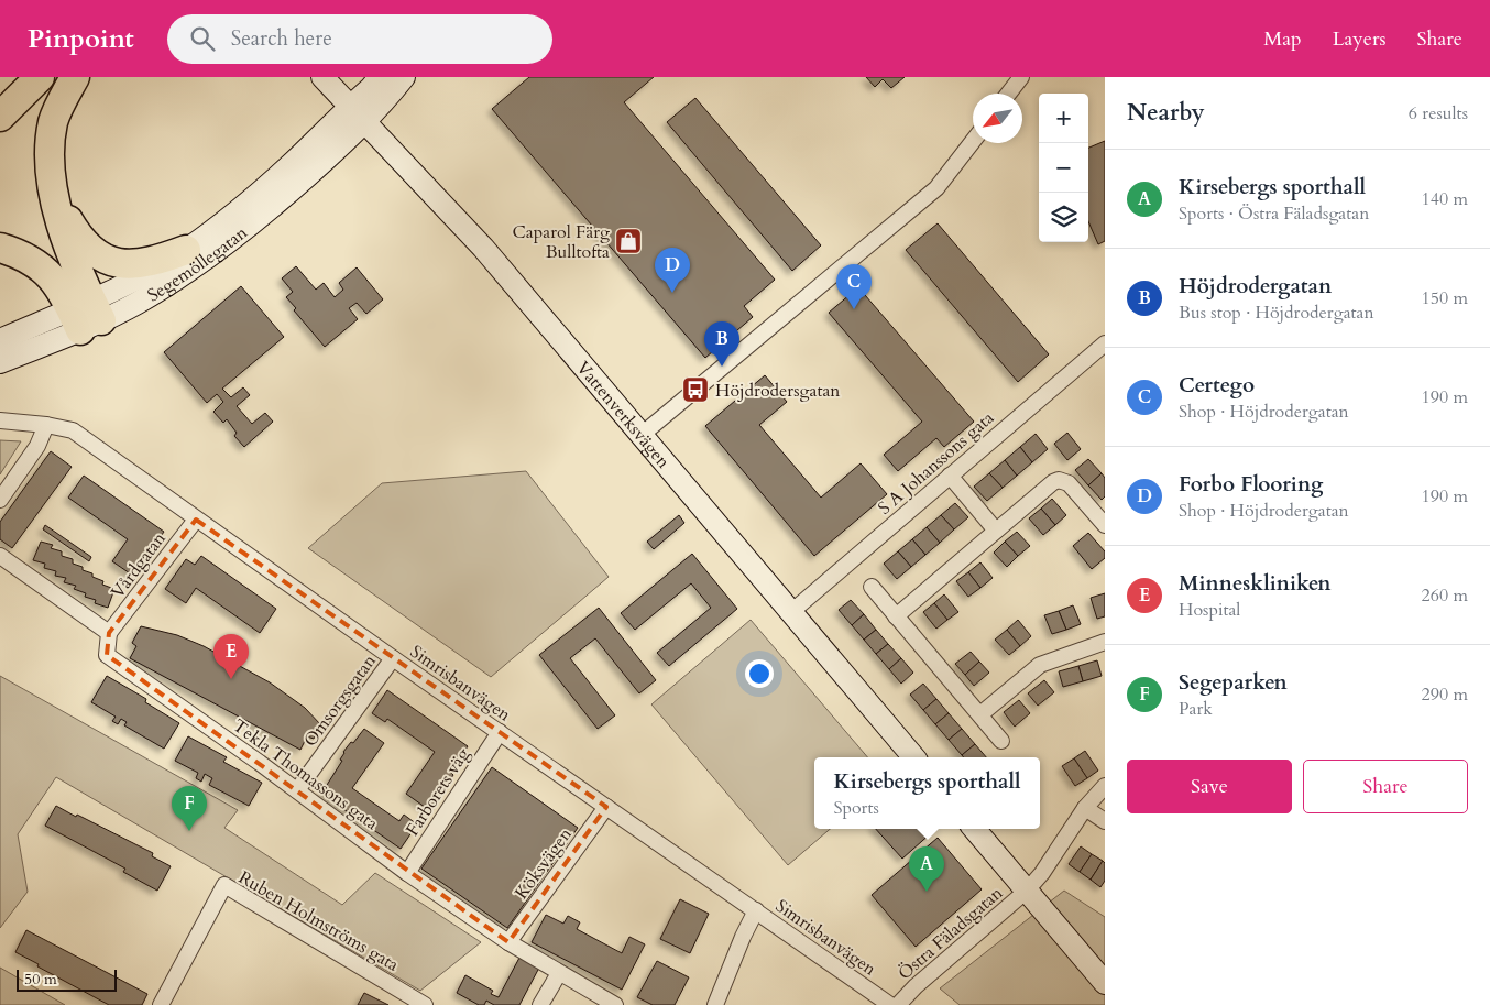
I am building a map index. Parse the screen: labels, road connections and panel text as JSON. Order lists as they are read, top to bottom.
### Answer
{
  "streets": {
    "street": [
      "Segemöllegatan",
      "Vattenverksvägen",
      "S A Johanssons gata",
      "Vårdgatan",
      "Simrisbanvägen",
      "Omsorgsgatan",
      "Tekla Thomassons gata",
      "Farborets väg",
      "Köksvägen",
      "Ruben Holmströms gata",
      "Östra Fäladsgatan"
    ]
  },
  "crossings": [
    ["Segemöllegatan", "Vattenverksvägen"],
    ["Vattenverksvägen", "S A Johanssons gata"],
    ["Vårdgatan", "Simrisbanvägen"],
    ["Vårdgatan", "Tekla Thomassons gata"],
    ["Simrisbanvägen", "Omsorgsgatan"],
    ["Simrisbanvägen", "Farborets väg"],
    ["Simrisbanvägen", "Köksvägen"],
    ["Omsorgsgatan", "Tekla Thomassons gata"],
    ["Tekla Thomassons gata", "Farborets väg"],
    ["Tekla Thomassons gata", "Köksvägen"]
  ],
  "places": {
    "shop": ["Caparol Färg Bulltofta"],
    "bus stop": ["Höjdrodersgatan"]
  },
  "scale_bar": "50 m",
  "north": "bottom left",
  "page": {
    "header": "Pinpoint",
    "search": "Search here",
    "nav": ["Map", "Layers", "Share"],
    "heading": ["Nearby", "6 results"],
    "map_buttons": ["+", "−"],
    "list": [
      {
        "mark": "A",
        "name": "Kirsebergs sporthall",
        "note": "Sports · Östra Fäladsgatan",
        "value": "140 m"
      },
      {
        "mark": "B",
        "name": "Höjdrodergatan",
        "note": "Bus stop · Höjdrodergatan",
        "value": "150 m"
      },
      {
        "mark": "C",
        "name": "Certego",
        "note": "Shop · Höjdrodergatan",
        "value": "190 m"
      },
      {
        "mark": "D",
        "name": "Forbo Flooring",
        "note": "Shop · Höjdrodergatan",
        "value": "190 m"
      },
      {
        "mark": "E",
        "name": "Minneskliniken",
        "note": "Hospital",
        "value": "260 m"
      },
      {
        "mark": "F",
        "name": "Segeparken",
        "note": "Park",
        "value": "290 m"
      }
    ],
    "pins": [
      "D",
      "C",
      "B",
      "E",
      "F",
      "A"
    ],
    "buttons": ["Save", "Share"],
    "popup": ["Kirsebergs sporthall", "Sports"],
    "scale": "50 m"
  }
}
